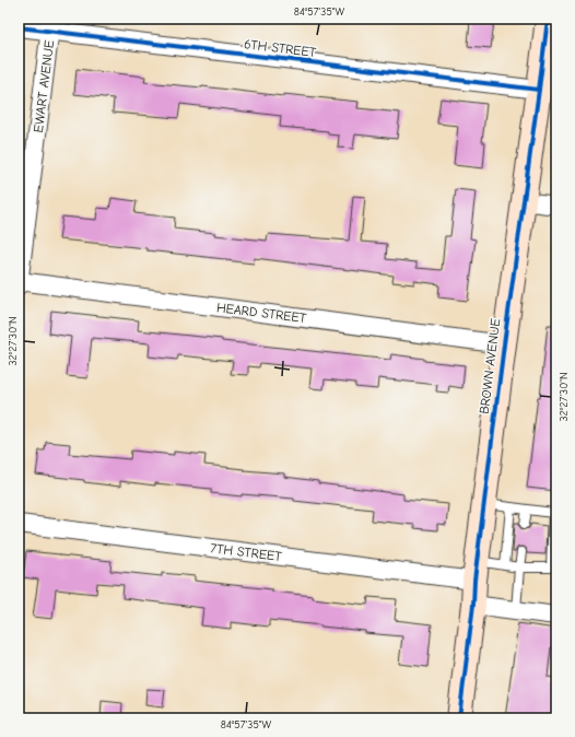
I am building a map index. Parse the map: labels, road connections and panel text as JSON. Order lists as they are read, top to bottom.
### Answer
{
  "streets": {
    "street": [
      "6TH STREET",
      "EWART AVENUE",
      "HEARD STREET",
      "BROWN AVENUE",
      "7TH STREET"
    ]
  },
  "crossings": [
    ["6TH STREET", "EWART AVENUE"],
    ["6TH STREET", "BROWN AVENUE"],
    ["EWART AVENUE", "HEARD STREET"],
    ["HEARD STREET", "BROWN AVENUE"],
    ["BROWN AVENUE", "7TH STREET"]
  ],
  "coordinates": ["84°57'35\"W", "32°27'30\"N"]
}
